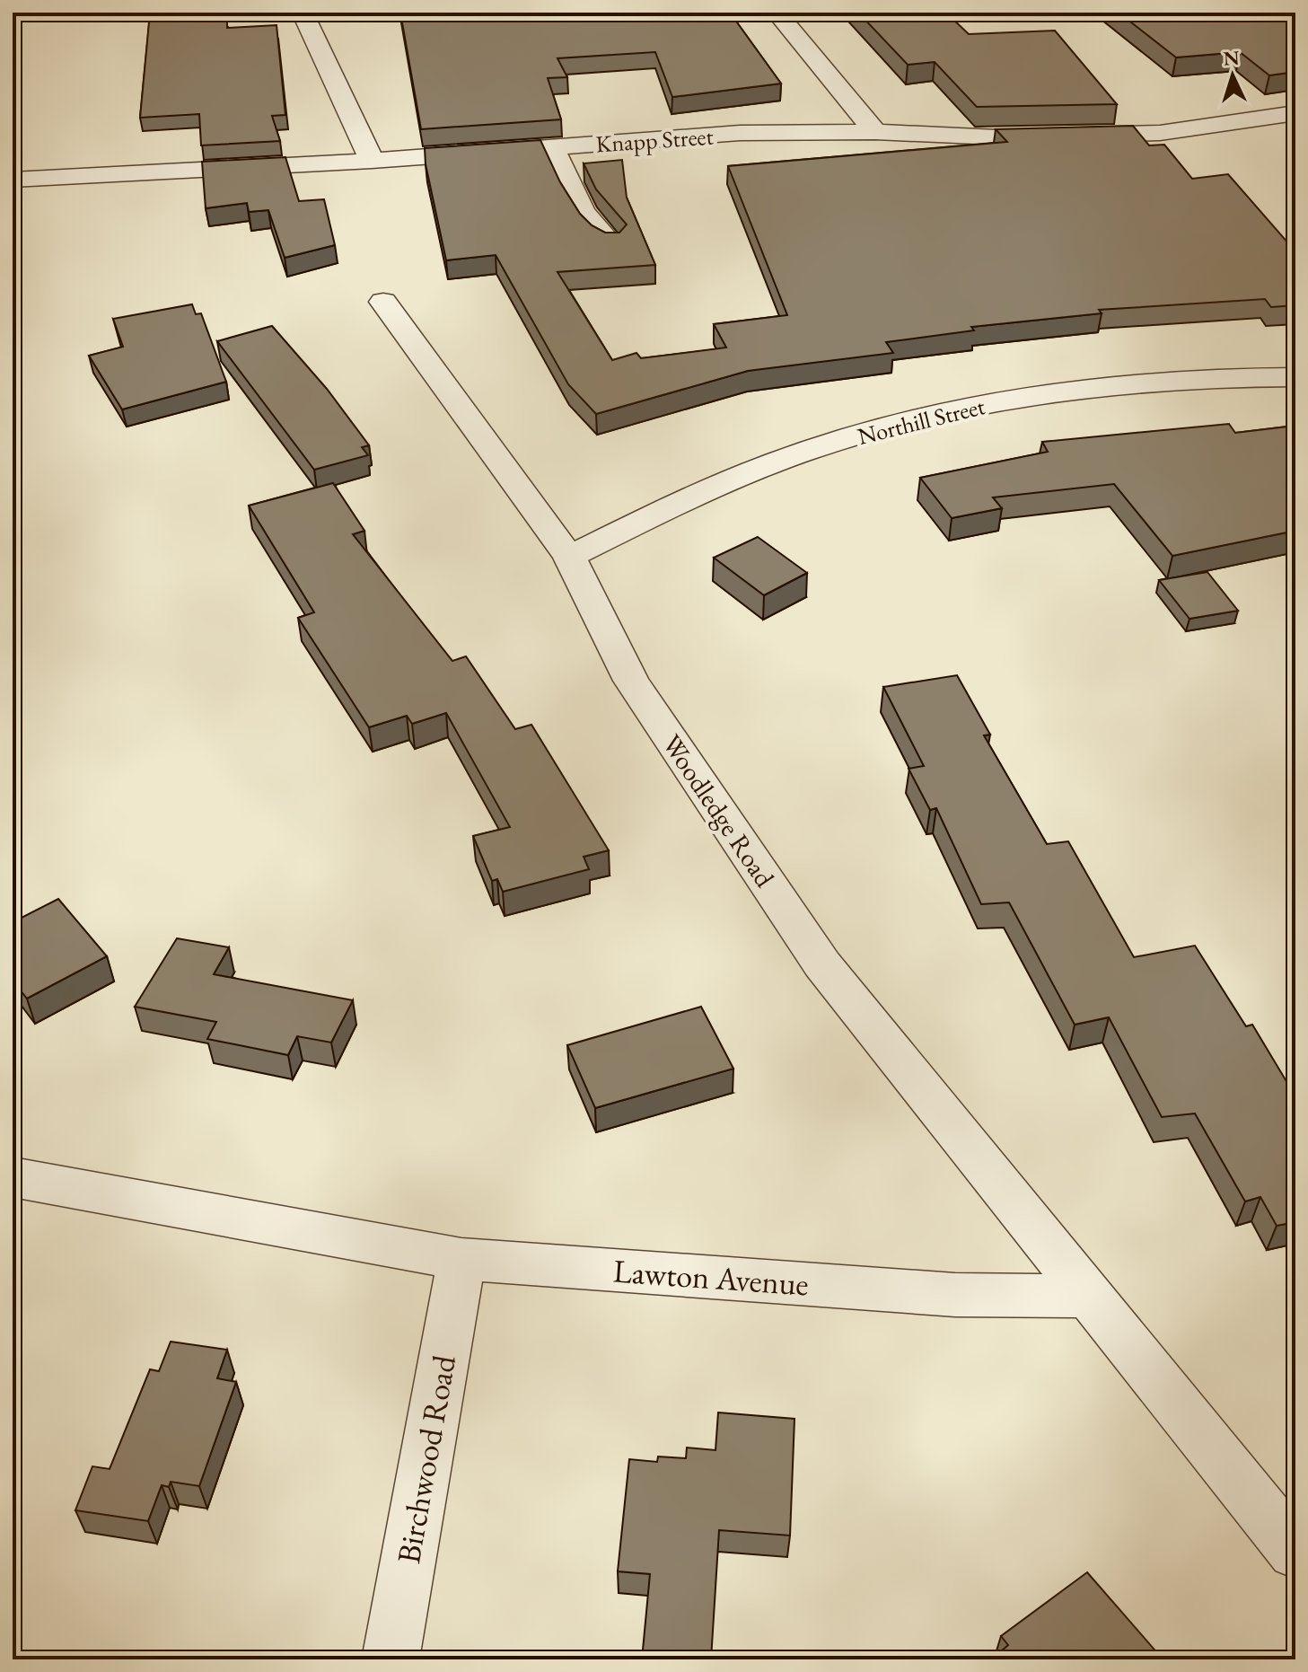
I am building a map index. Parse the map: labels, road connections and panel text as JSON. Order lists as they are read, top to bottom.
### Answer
{
  "streets": {
    "street": [
      "Knapp Street",
      "Northill Street",
      "Woodledge Road",
      "Lawton Avenue",
      "Birchwood Road"
    ]
  },
  "crossings": [
    ["Northill Street", "Woodledge Road"],
    ["Woodledge Road", "Lawton Avenue"],
    ["Lawton Avenue", "Birchwood Road"]
  ],
  "north": "top"
}
